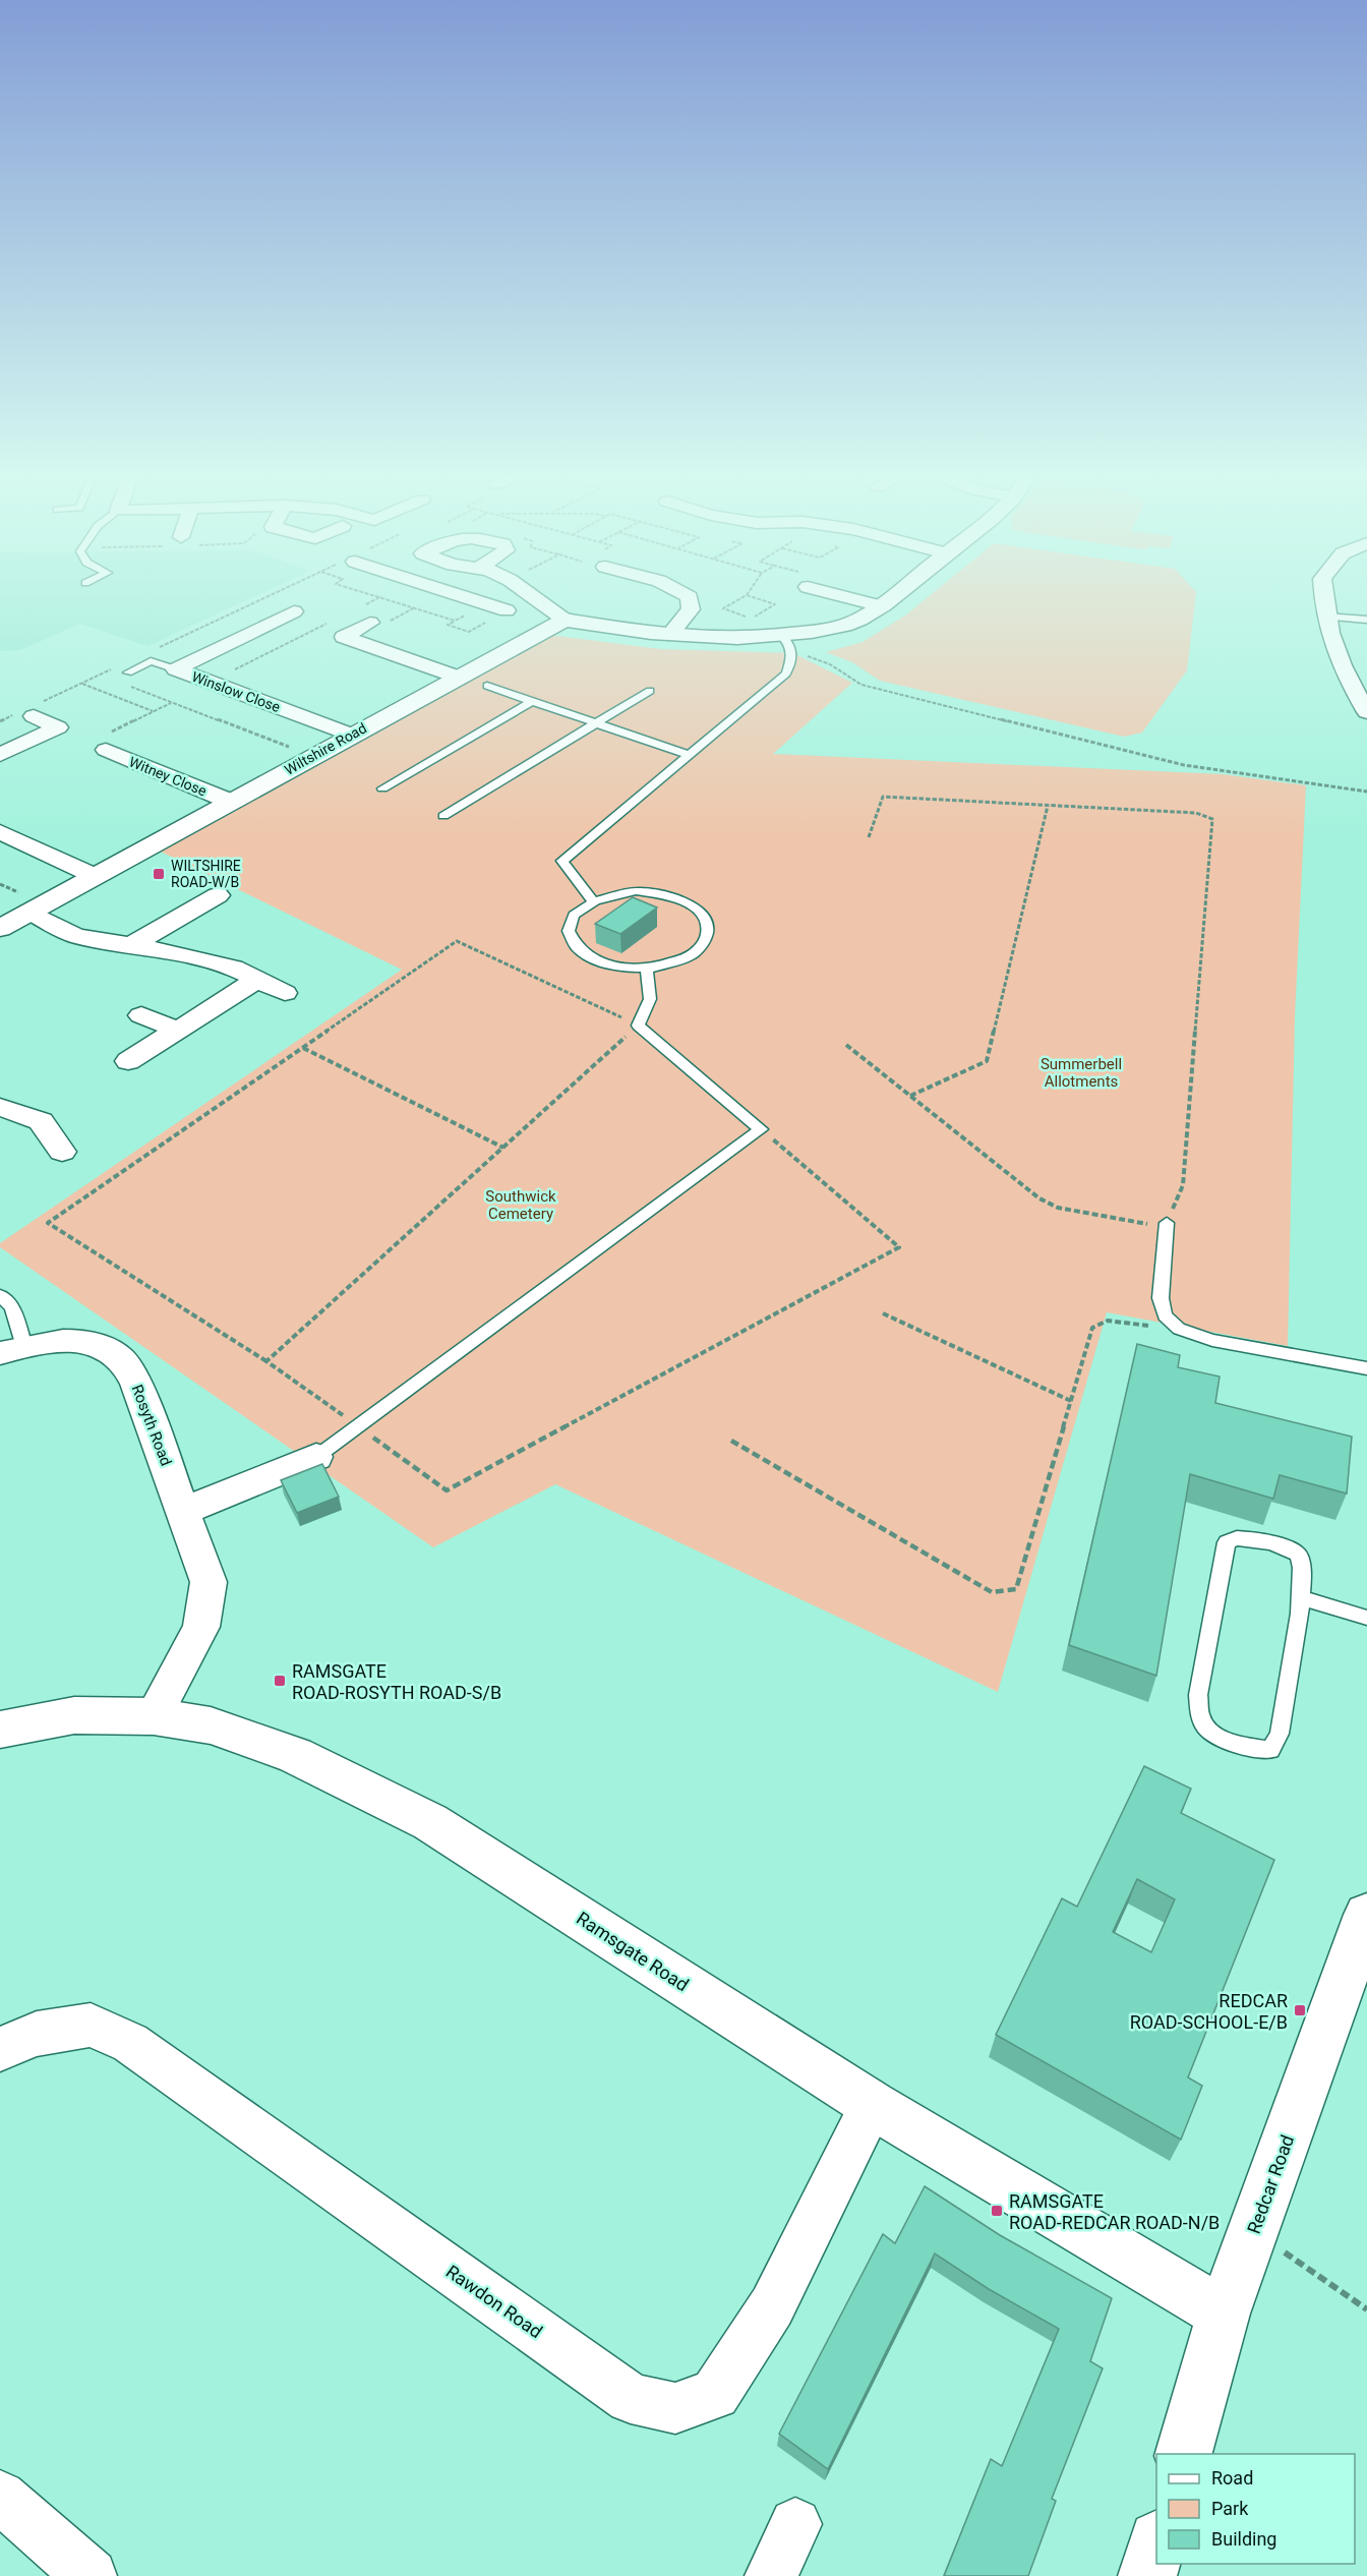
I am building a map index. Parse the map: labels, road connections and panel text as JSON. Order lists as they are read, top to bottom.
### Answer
{
  "streets": {
    "street": [
      "Winslow Close",
      "Wiltshire Road",
      "Witney Close",
      "Rosyth Road",
      "Ramsgate Road",
      "Redcar Road",
      "Rawdon Road"
    ]
  },
  "crossings": [
    ["Winslow Close", "Wiltshire Road"],
    ["Wiltshire Road", "Witney Close"],
    ["Rosyth Road", "Ramsgate Road"],
    ["Ramsgate Road", "Redcar Road"],
    ["Ramsgate Road", "Rawdon Road"]
  ],
  "parks": ["Summerbell Allotments", "Southwick Cemetery"],
  "places": {
    "transit": [
      "WILTSHIRE ROAD-W/B",
      "RAMSGATE ROAD-ROSYTH ROAD-S/B",
      "REDCAR ROAD-SCHOOL-E/B",
      "RAMSGATE ROAD-REDCAR ROAD-N/B"
    ]
  },
  "legend": ["Road", "Park", "Building"]
}
